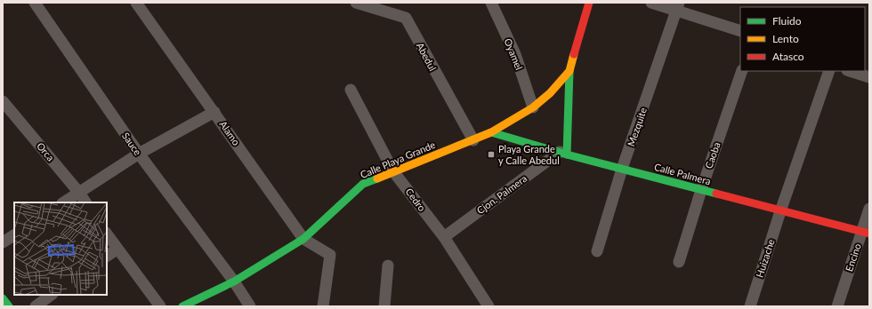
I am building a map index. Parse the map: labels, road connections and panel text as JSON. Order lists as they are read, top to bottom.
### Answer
{
  "streets": {
    "street": [
      "Oyamel",
      "Abedul",
      "Mezquite",
      "Alamo",
      "Sauce",
      "Orca",
      "Caoba",
      "Calle Playa Grande",
      "Calle Palmera",
      "Cjon. Palmera",
      "Cedro",
      "Encino",
      "Huizache"
    ]
  },
  "crossings": [
    ["Oyamel", "Calle Playa Grande"],
    ["Abedul", "Calle Playa Grande"],
    ["Mezquite", "Calle Palmera"],
    ["Alamo", "Calle Playa Grande"],
    ["Sauce", "Calle Playa Grande"],
    ["Caoba", "Calle Palmera"],
    ["Calle Playa Grande", "Calle Palmera"],
    ["Calle Playa Grande", "Cjon. Palmera"],
    ["Calle Playa Grande", "Cedro"],
    ["Calle Palmera", "Cjon. Palmera"],
    ["Calle Palmera", "Encino"],
    ["Calle Palmera", "Huizache"],
    ["Cjon. Palmera", "Cedro"]
  ],
  "places": {
    "transit": ["Playa Grande y Calle Abedul"]
  },
  "legend": ["Fluido", "Lento", "Atasco"]
}
